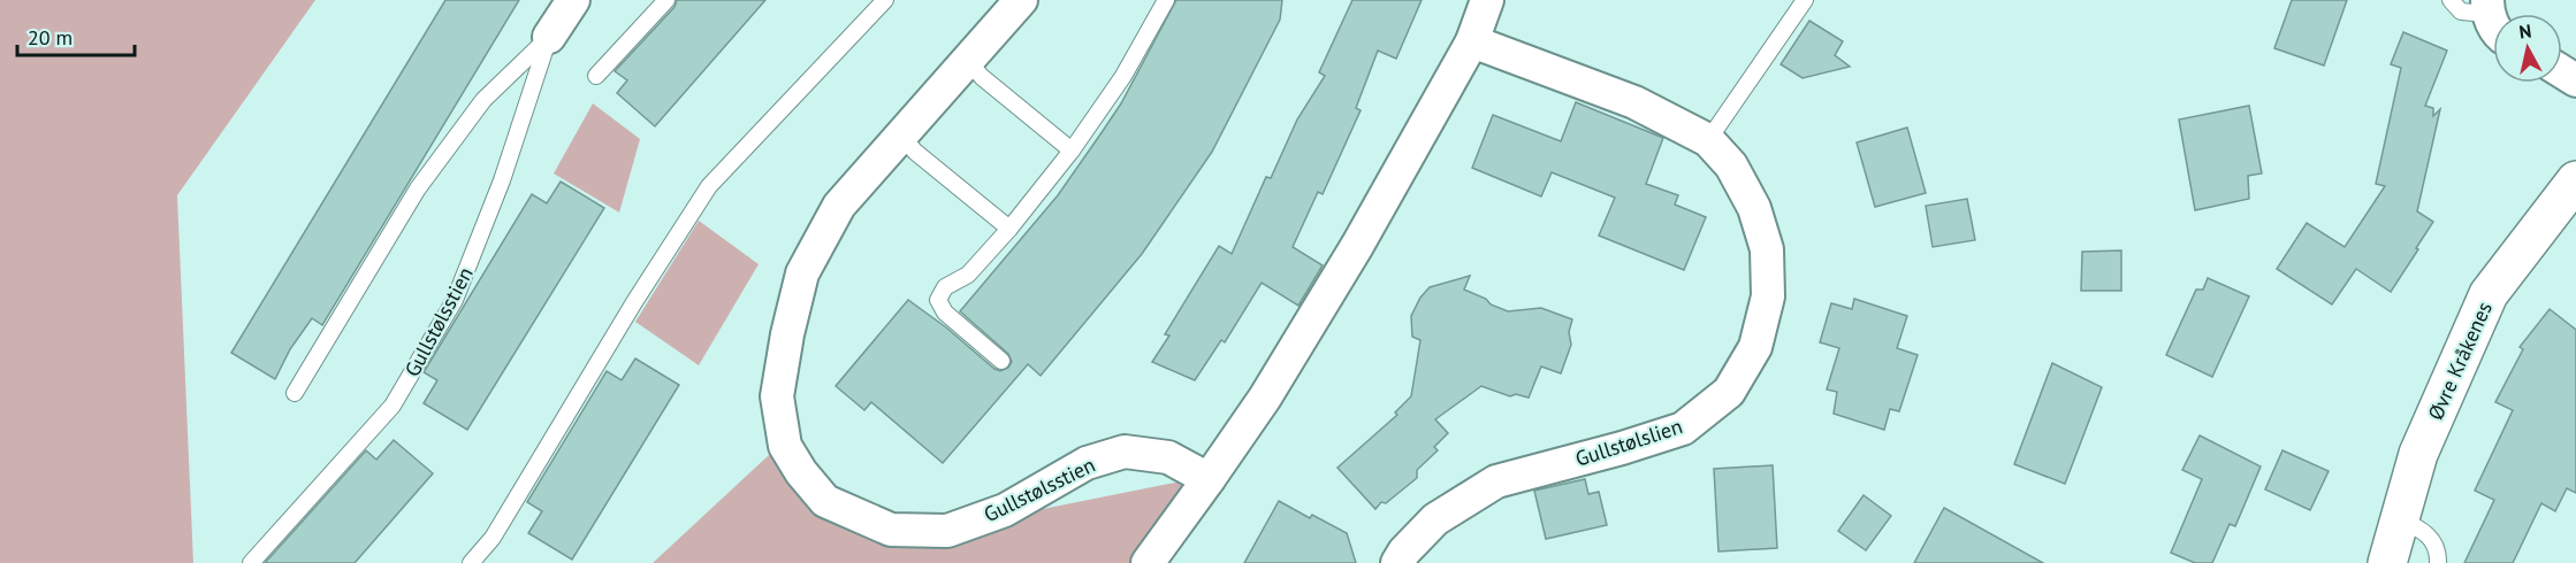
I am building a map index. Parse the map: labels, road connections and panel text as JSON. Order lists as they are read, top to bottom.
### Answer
{
  "streets": {
    "main road": ["Øvre Kråkenes"],
    "street": ["Gullstølsstien", "Gullstølslien"]
  },
  "scale_bar": "20 m",
  "north": "top"
}
